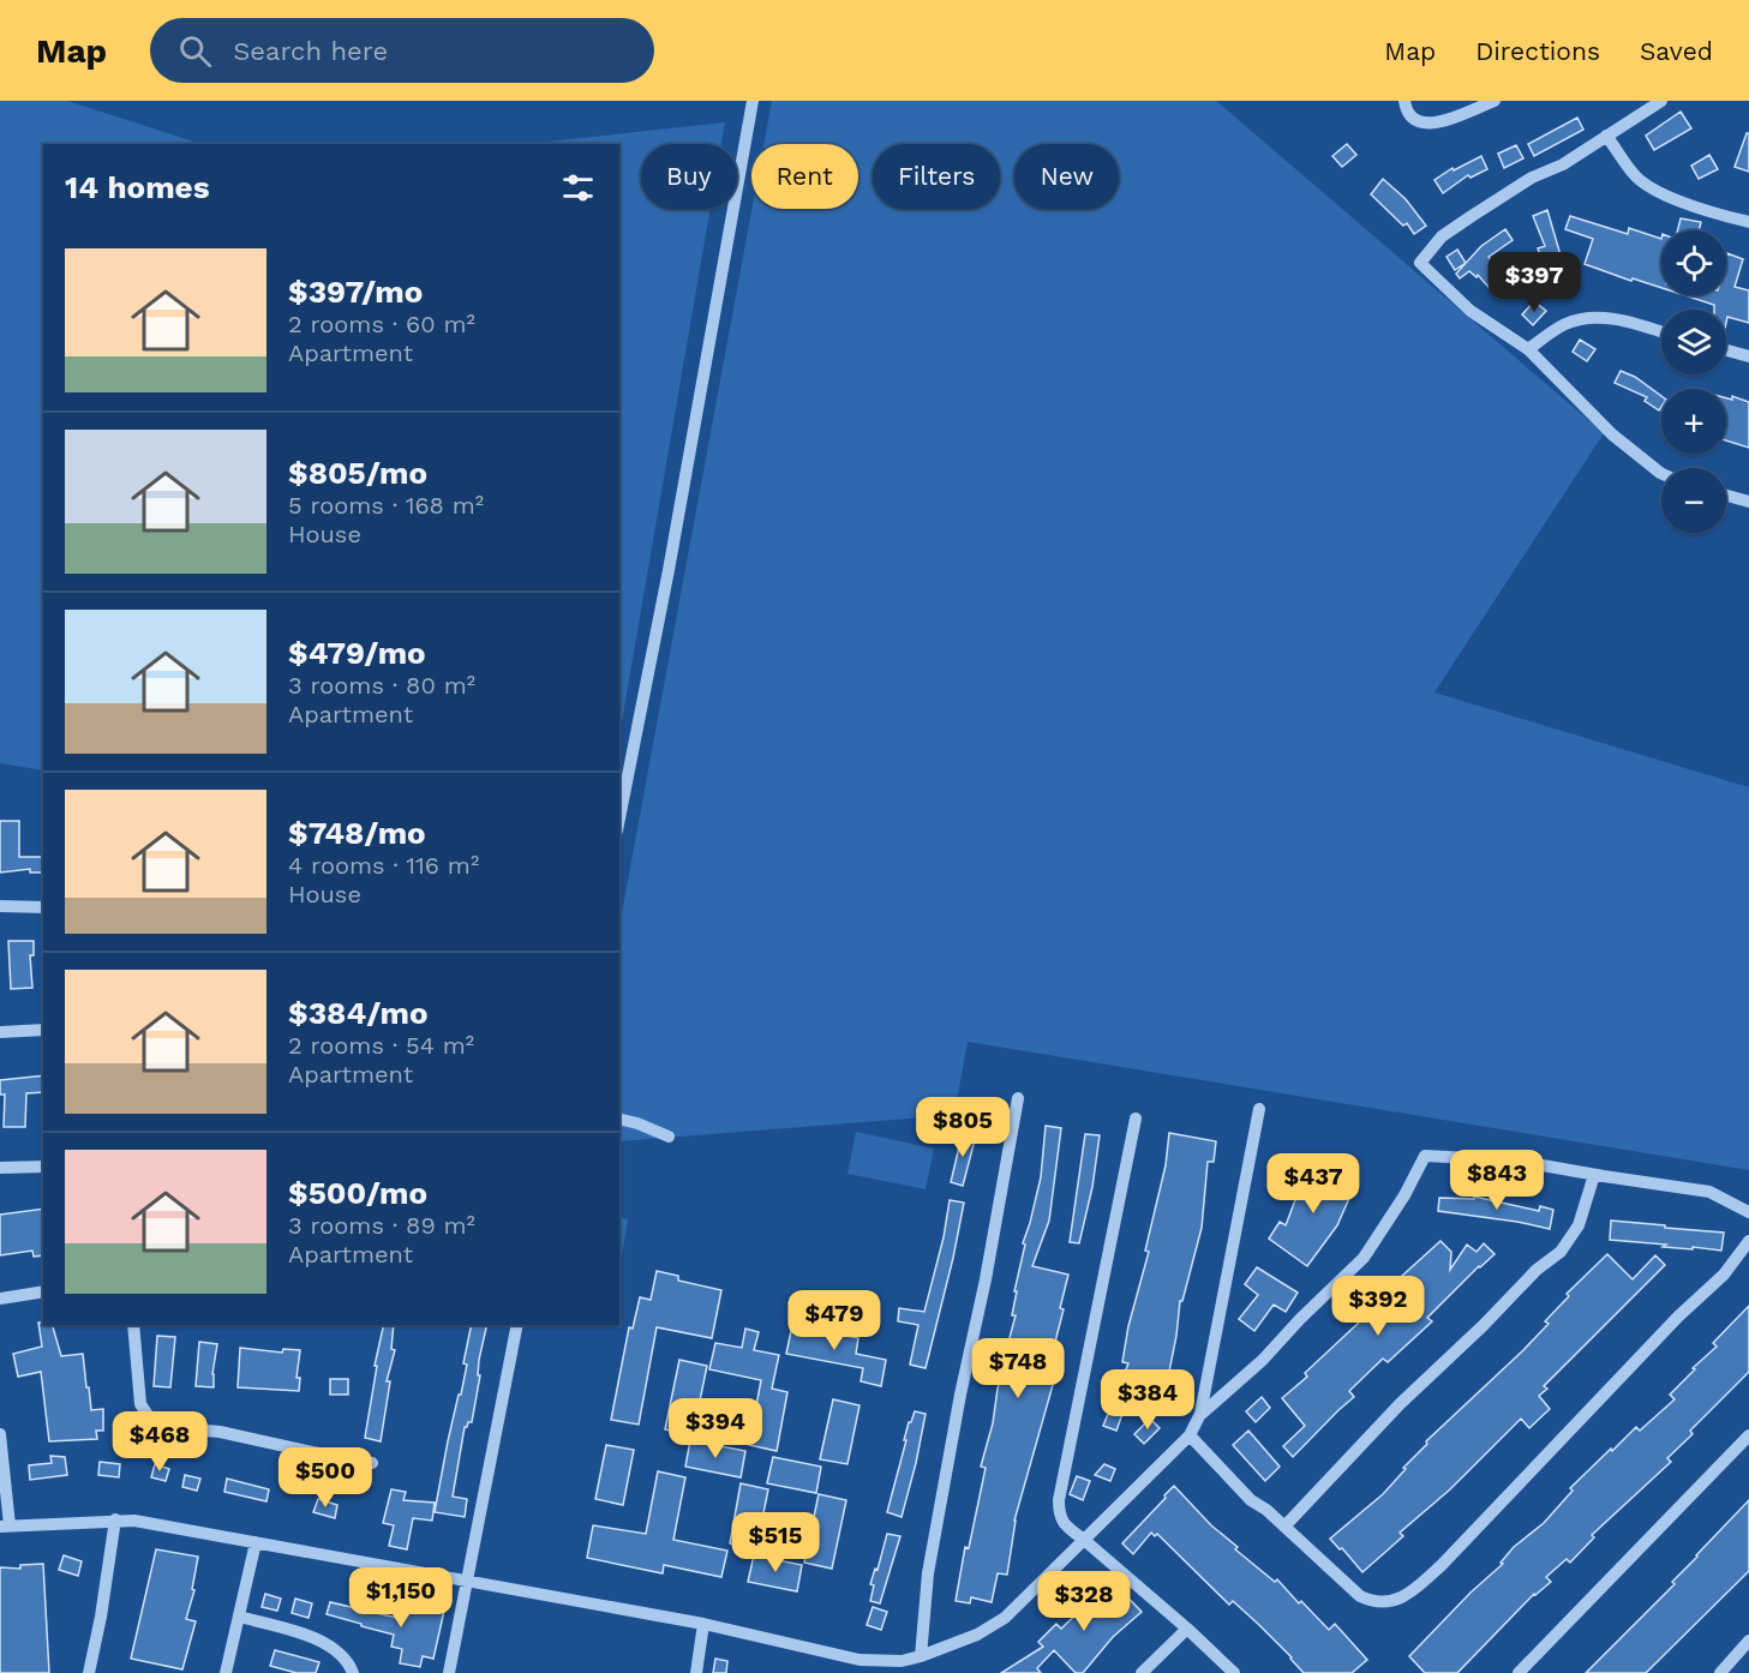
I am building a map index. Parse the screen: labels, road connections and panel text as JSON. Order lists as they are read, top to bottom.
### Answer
{
  "page": {
    "header": "Map",
    "search": "Search here",
    "nav": ["Map", "Directions", "Saved"],
    "chip": [
      "Buy",
      "Rent",
      "Filters",
      "New"
    ],
    "heading": "14 homes",
    "map_buttons": ["+", "−"],
    "list": [
      {
        "name": "$397/mo",
        "note": "2 rooms · 60 m² · Apartment"
      },
      {
        "name": "$805/mo",
        "note": "5 rooms · 168 m² · House"
      },
      {
        "name": "$479/mo",
        "note": "3 rooms · 80 m² · Apartment"
      },
      {
        "name": "$748/mo",
        "note": "4 rooms · 116 m² · House"
      },
      {
        "name": "$384/mo",
        "note": "2 rooms · 54 m² · Apartment"
      },
      {
        "name": "$500/mo",
        "note": "3 rooms · 89 m² · Apartment"
      }
    ],
    "price": [
      "$397",
      "$805",
      "$843",
      "$437",
      "$392",
      "$479",
      "$748",
      "$384",
      "$394",
      "$468",
      "$500",
      "$515",
      "$1,150",
      "$328"
    ]
  }
}
